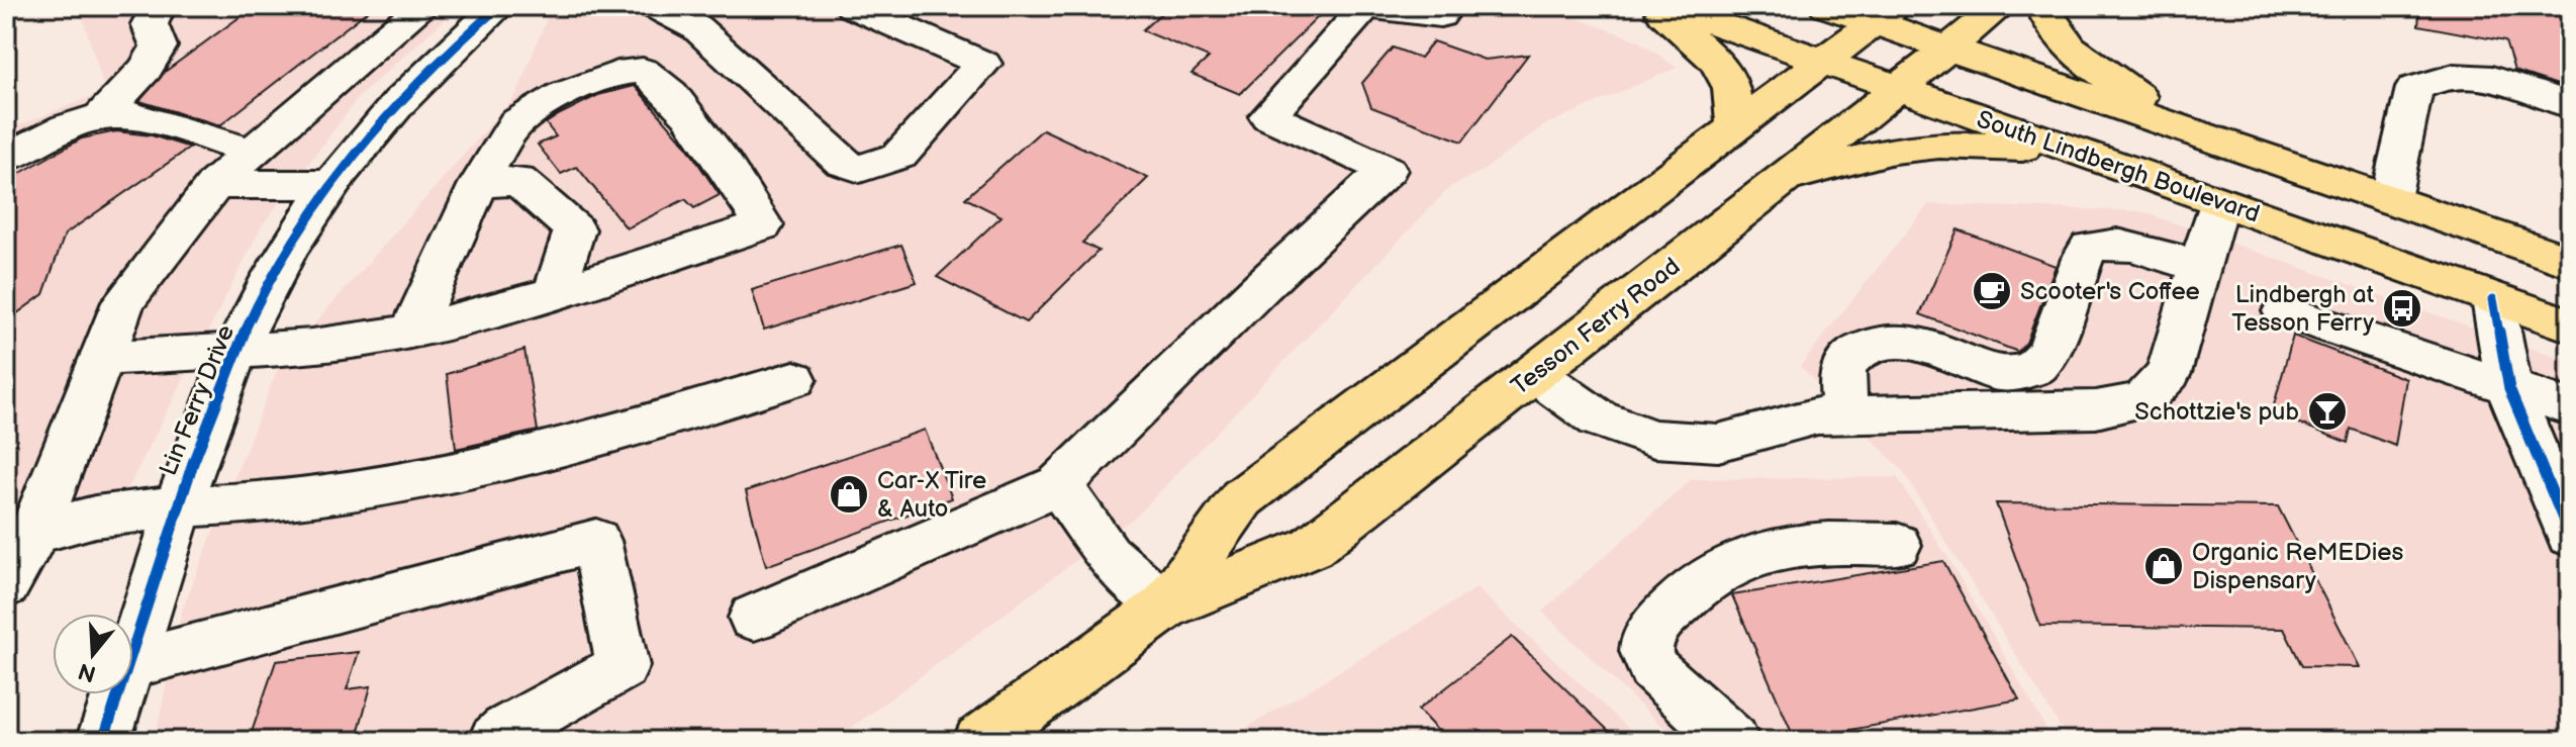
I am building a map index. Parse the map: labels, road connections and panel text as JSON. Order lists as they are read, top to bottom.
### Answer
{
  "streets": {
    "main road": ["South Lindbergh Boulevard", "Tesson Ferry Road"],
    "street": ["Lin Ferry Drive"]
  },
  "crossings": [
    ["South Lindbergh Boulevard", "Tesson Ferry Road"]
  ],
  "places": {
    "cafe": ["Scooter's Coffee"],
    "bus stop": ["Lindbergh at Tesson Ferry"],
    "bar": ["Schottzie's pub"],
    "shop": ["Car-X Tire & Auto", "Organic ReMEDies Dispensary"]
  },
  "north": "bottom"
}
